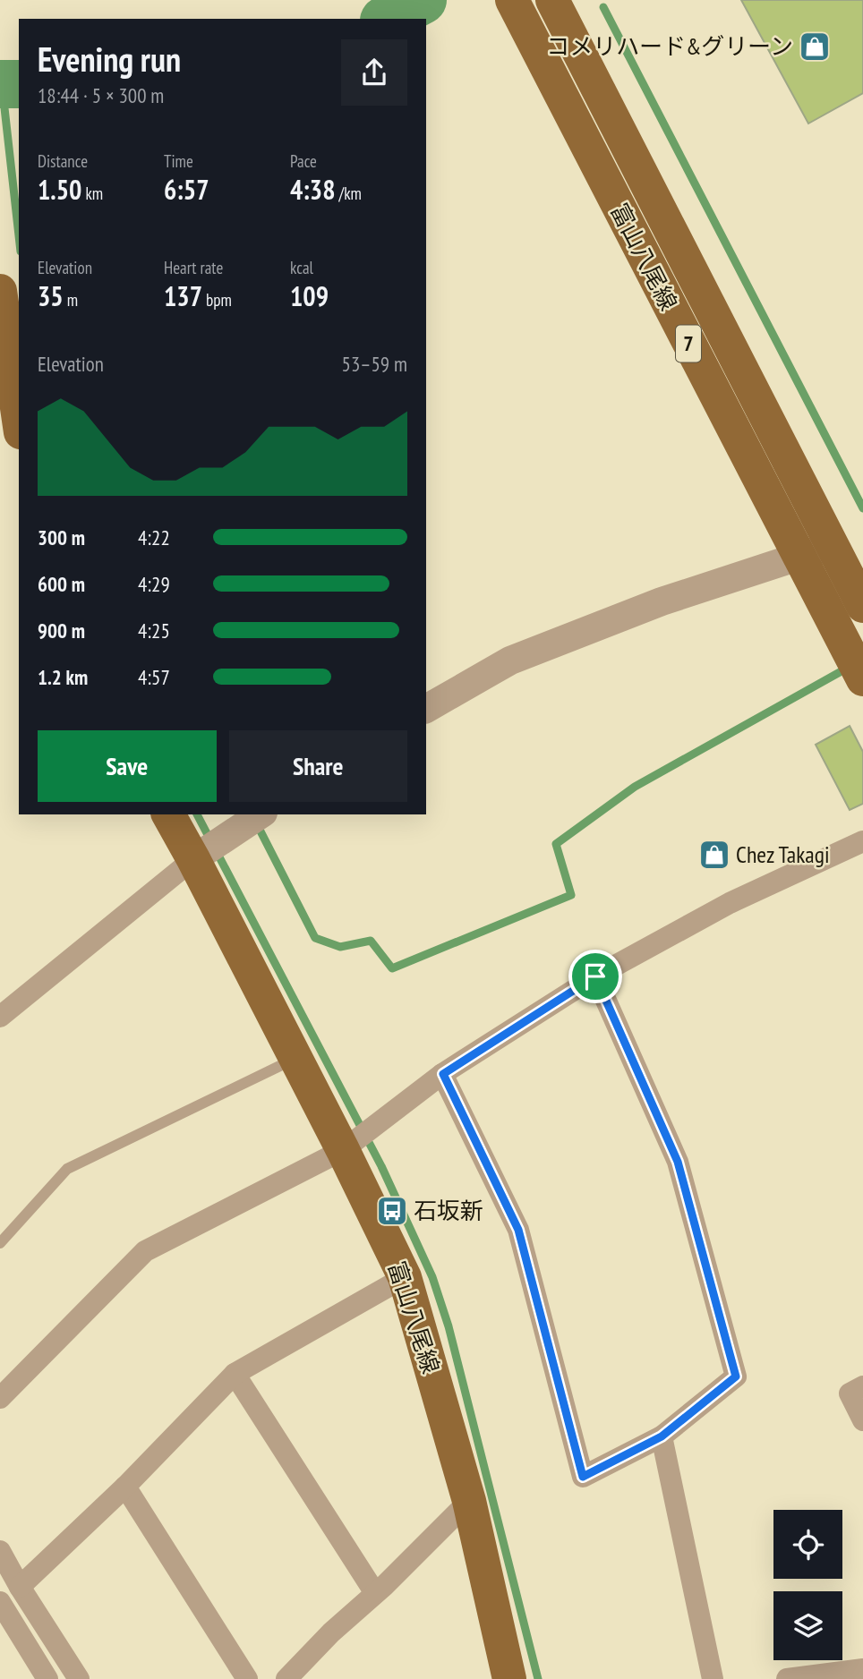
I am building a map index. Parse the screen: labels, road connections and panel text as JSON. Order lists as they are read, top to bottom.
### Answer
{
  "streets": {
    "main road": ["富山八尾線", "7"]
  },
  "places": {
    "shop": ["コメリハード&グリーン", "Chez Takagi"],
    "bus stop": ["石坂新"]
  },
  "page": {
    "heading": ["Evening run", "18:44 · 5 × 300 m"],
    "stats": [
      ["Distance", "1.50 km"],
      ["Time", "6:57"],
      ["Pace", "4:38 /km"],
      ["Elevation", "35 m"],
      ["Heart rate", "137 bpm"],
      ["kcal", "109"]
    ],
    "chart": ["Elevation", "53–59 m"],
    "list": [
      {
        "name": "300 m",
        "note": "4:22"
      },
      {
        "name": "600 m",
        "note": "4:29"
      },
      {
        "name": "900 m",
        "note": "4:25"
      },
      {
        "name": "1.2 km",
        "note": "4:57"
      }
    ],
    "buttons": ["Save", "Share"]
  }
}
